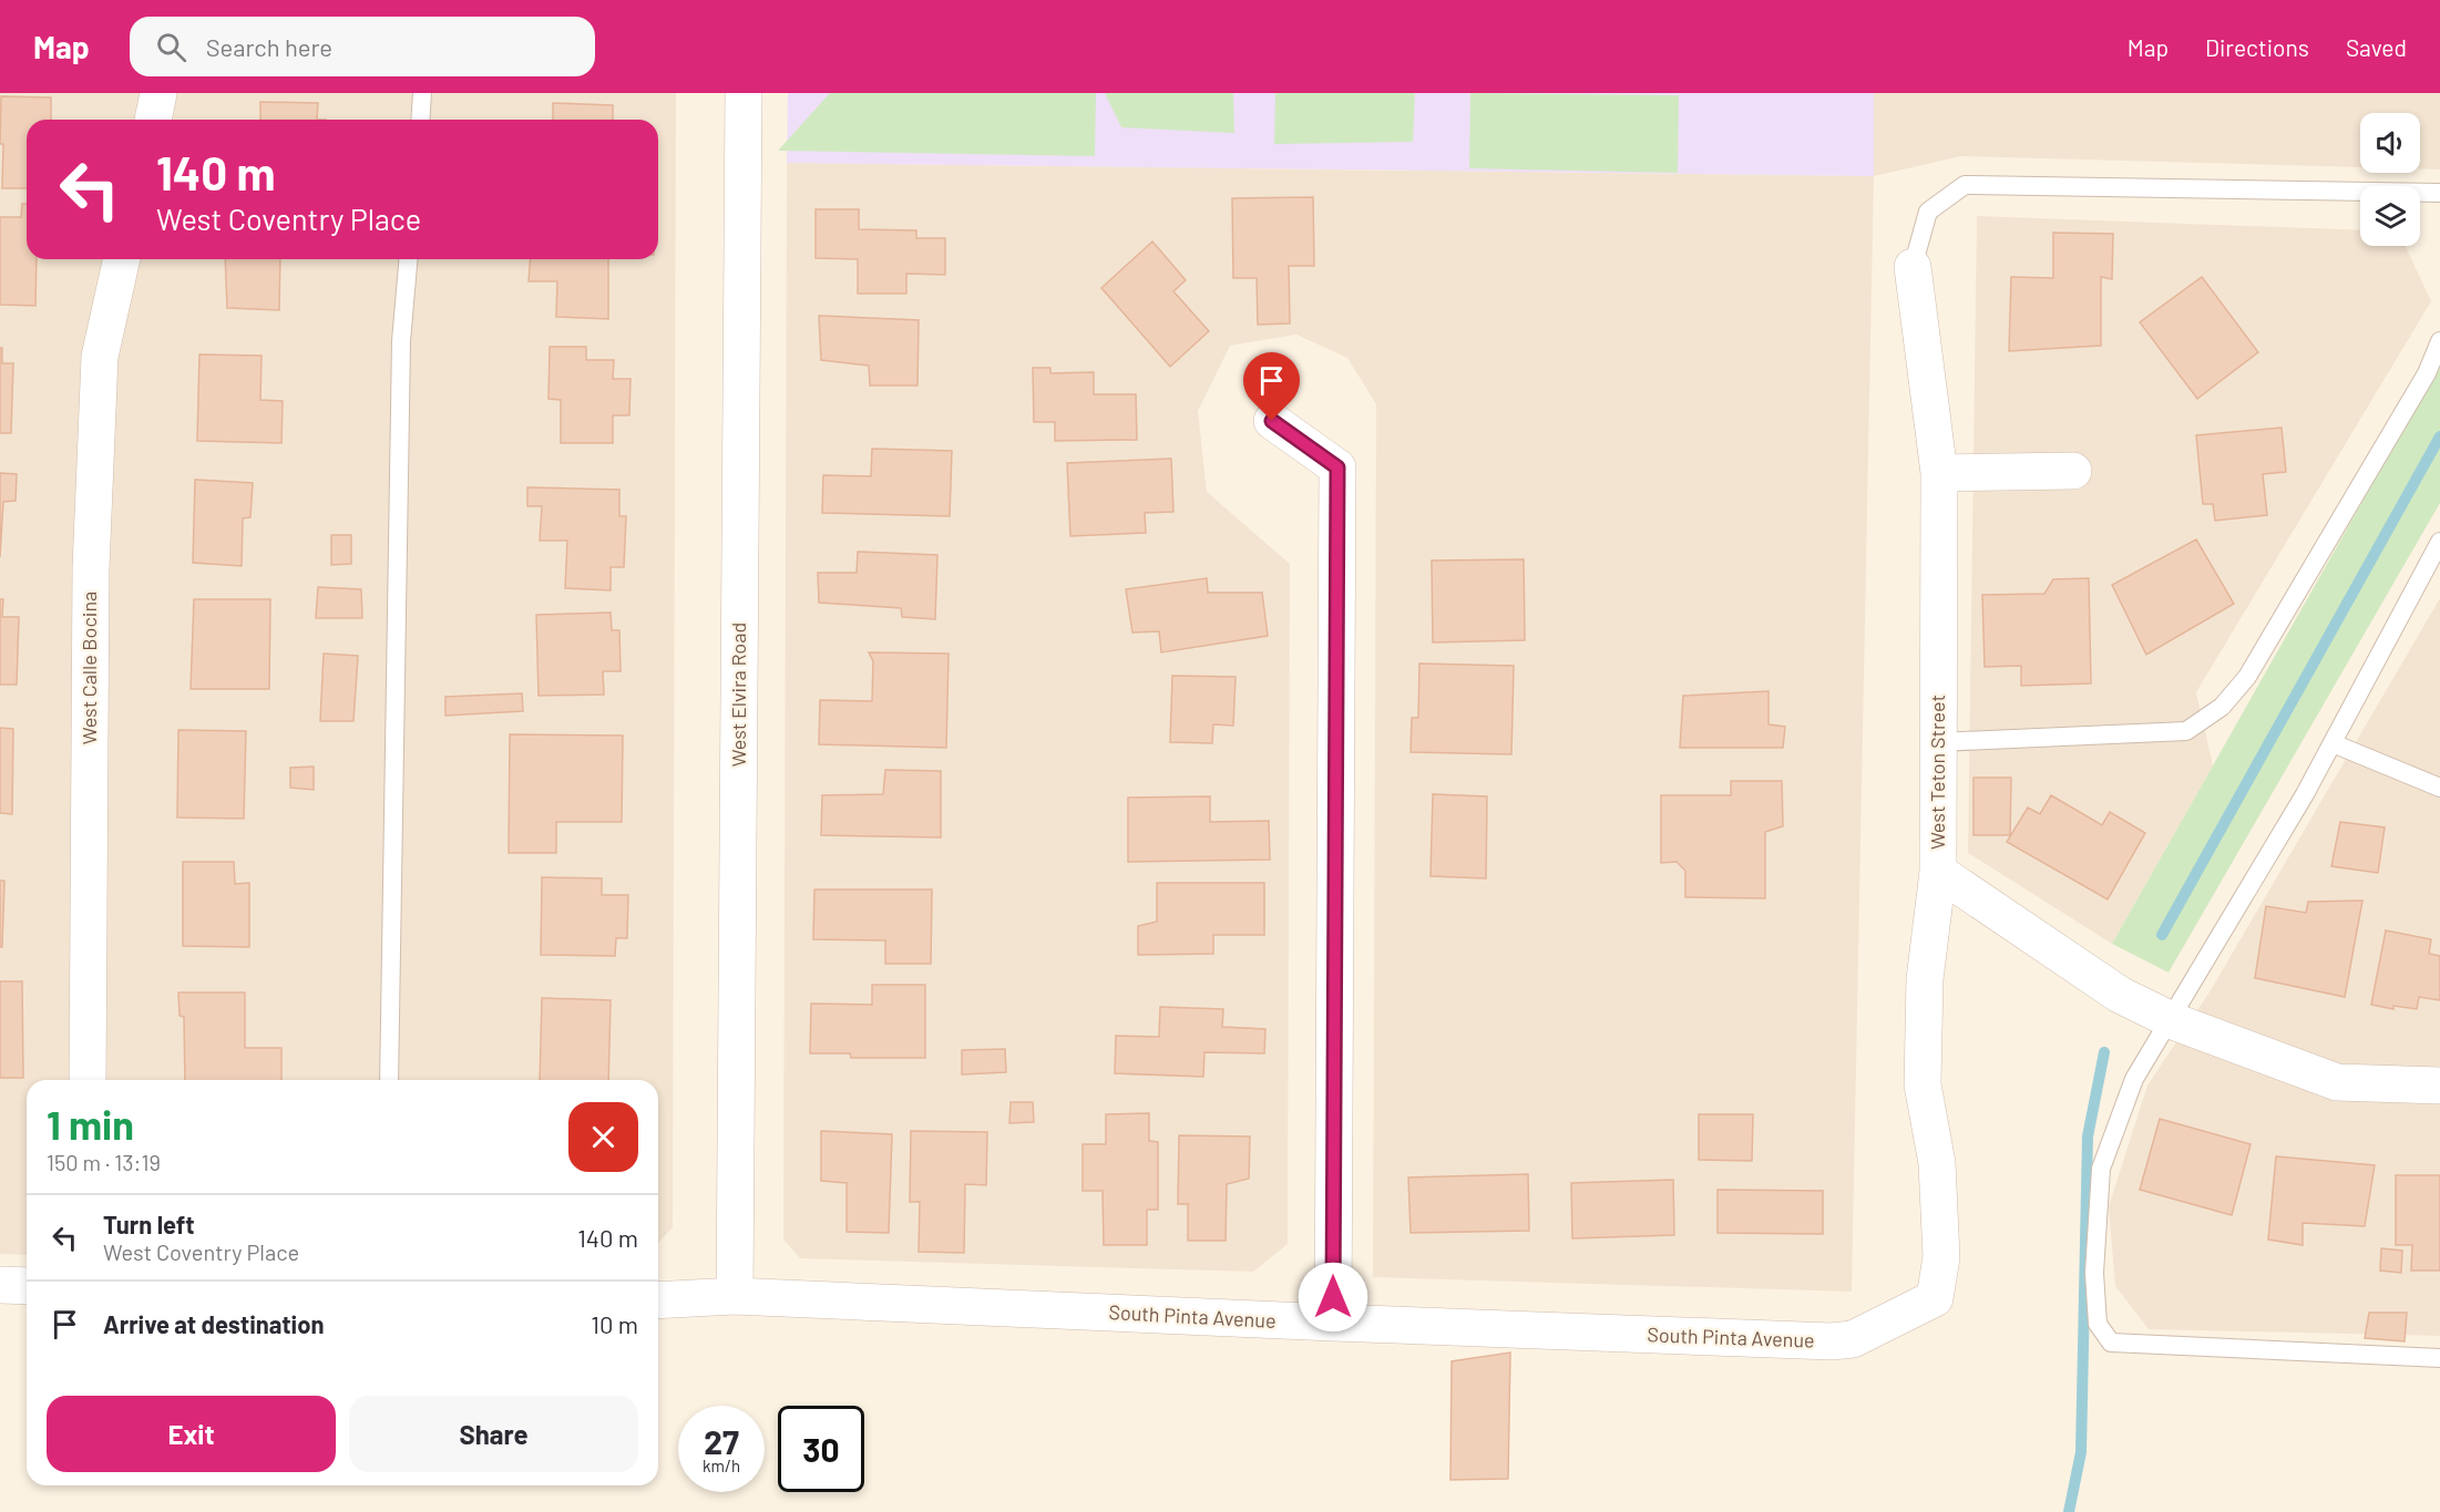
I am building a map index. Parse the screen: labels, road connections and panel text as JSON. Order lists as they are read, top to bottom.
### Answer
{
  "streets": {
    "street": [
      "West Calle Bocina",
      "West Elvira Road",
      "West Teton Street",
      "South Pinta Avenue"
    ]
  },
  "crossings": [
    ["West Elvira Road", "South Pinta Avenue"],
    ["West Teton Street", "South Pinta Avenue"]
  ],
  "page": {
    "header": "Map",
    "search": "Search here",
    "nav": ["Map", "Directions", "Saved"],
    "turn": ["140 m", "West Coventry Place"],
    "heading": ["1 min", "150 m · 13:19"],
    "list": [
      {
        "name": "Turn left",
        "note": "West Coventry Place",
        "value": "140 m"
      },
      {
        "name": "Arrive at destination",
        "value": "10 m"
      }
    ],
    "buttons": ["Exit", "Share"],
    "speed": "27 km/h",
    "limit": "30"
  }
}
